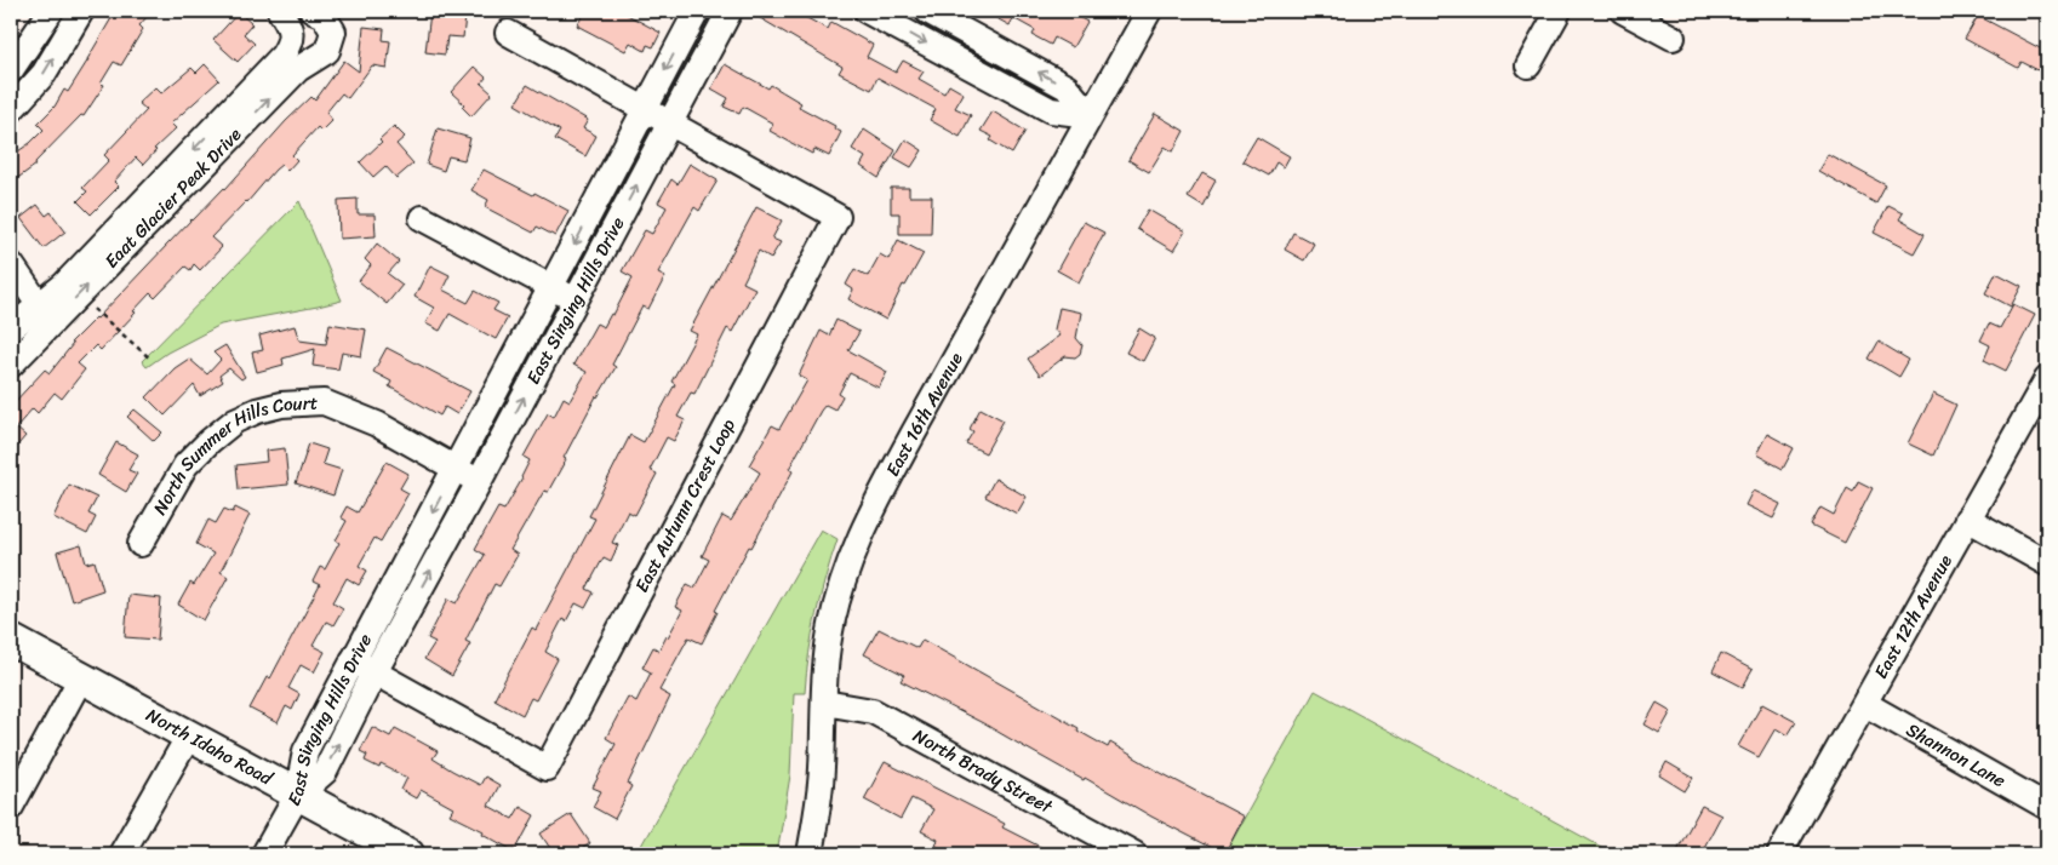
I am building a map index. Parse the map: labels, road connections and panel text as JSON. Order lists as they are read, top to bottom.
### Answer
{
  "streets": {
    "main road": ["North Idaho Road"],
    "street": [
      "Eaat Glacier Peak Drive",
      "East Singing Hills Drive",
      "East 16th Avenue",
      "North Summer Hills Court",
      "East Autumn Crest Loop",
      "East 12th Avenue",
      "Shannon Lane",
      "North Brady Street"
    ]
  },
  "crossings": [
    ["East Singing Hills Drive", "North Summer Hills Court"],
    ["East Singing Hills Drive", "East Autumn Crest Loop"],
    ["East Singing Hills Drive", "North Idaho Road"],
    ["East 16th Avenue", "North Brady Street"],
    ["East 12th Avenue", "Shannon Lane"]
  ]
}
